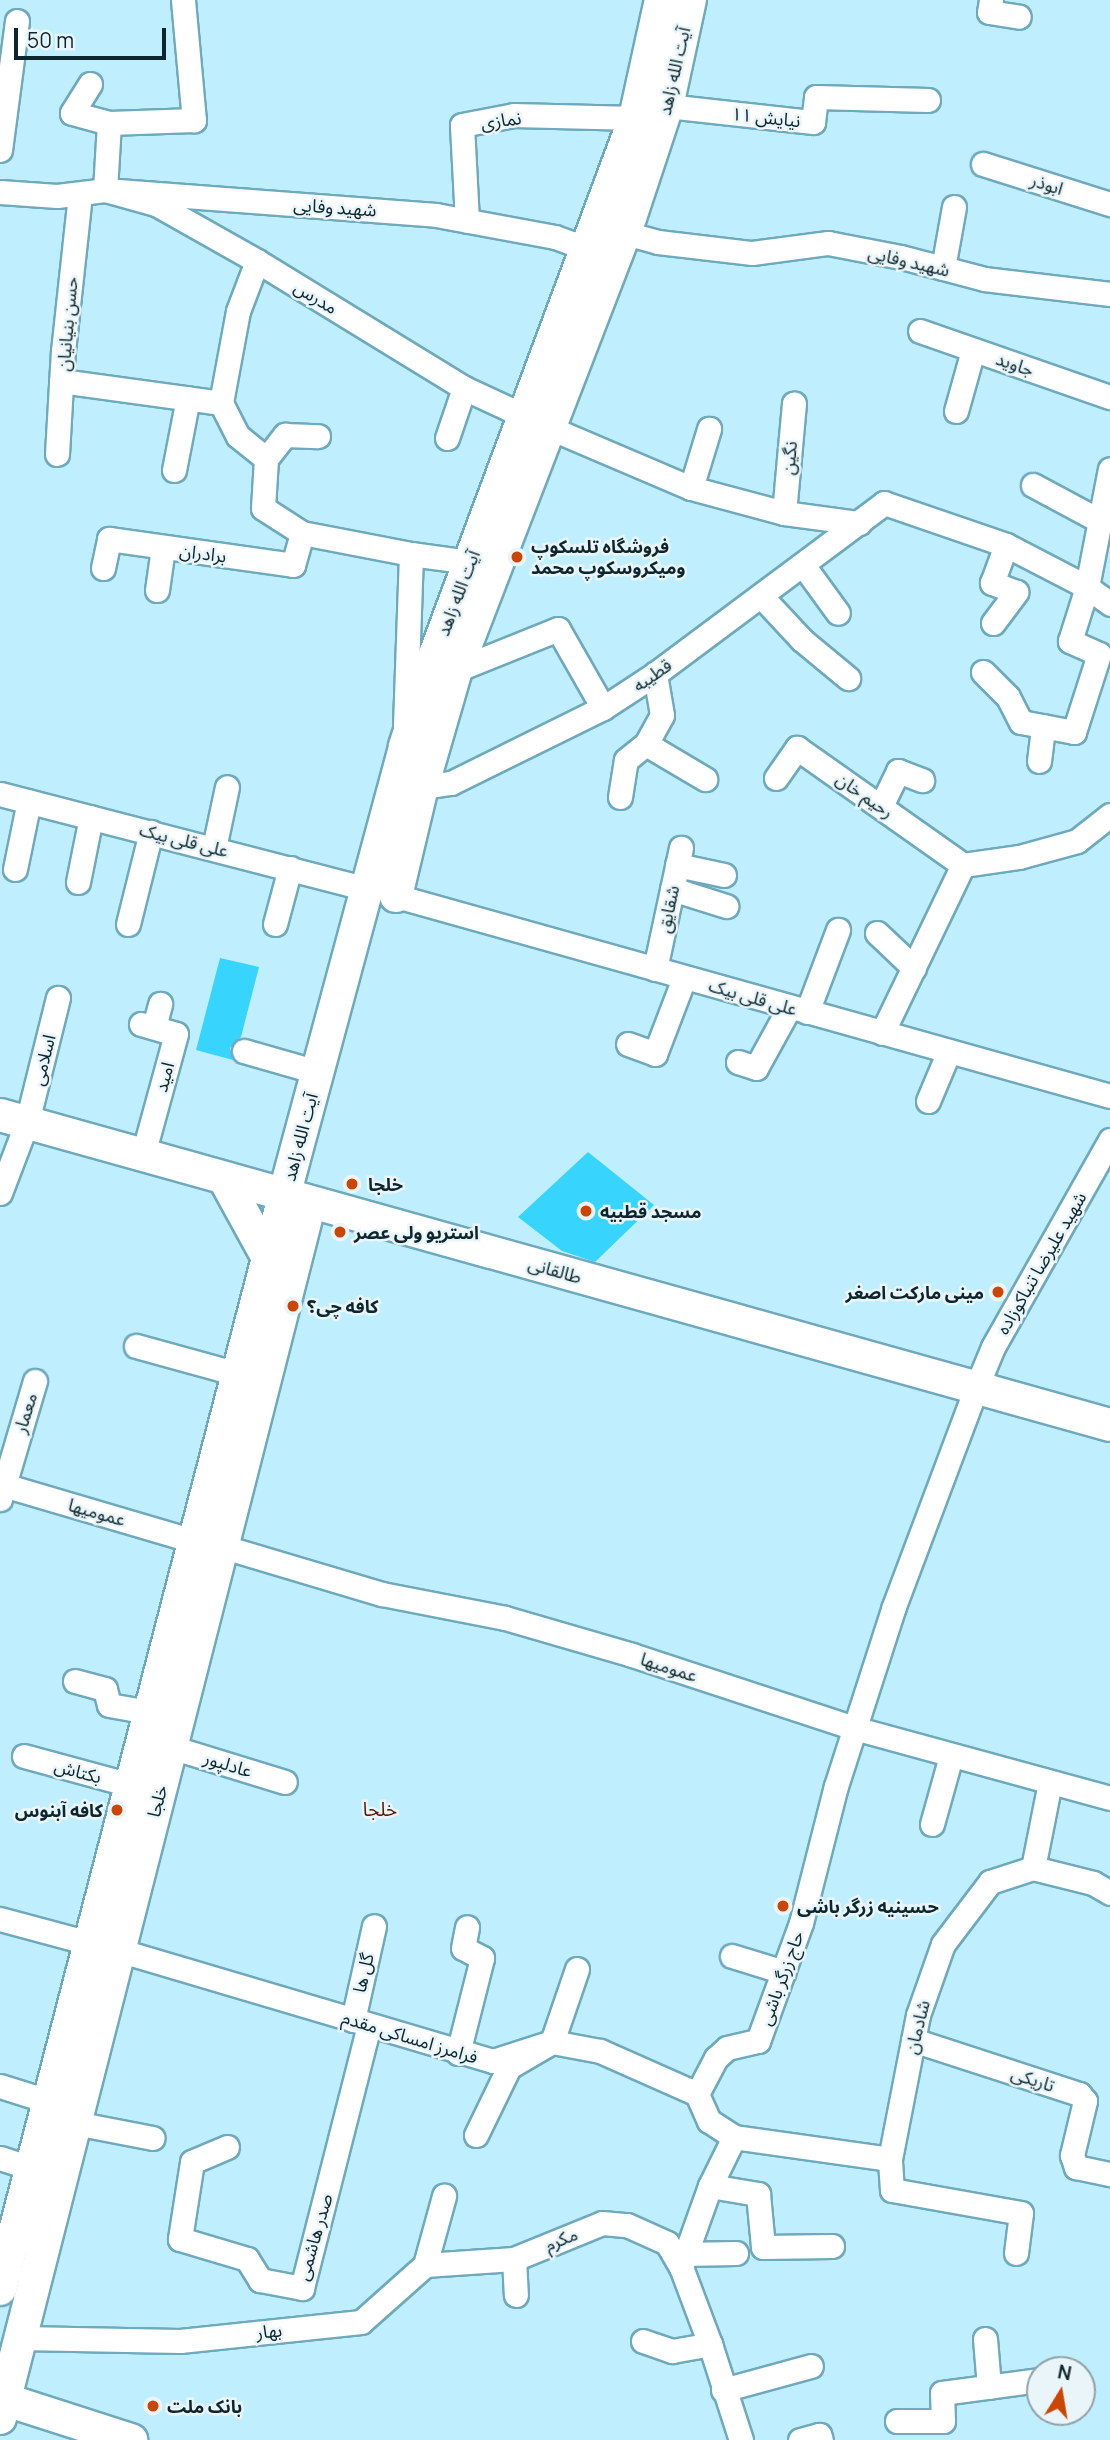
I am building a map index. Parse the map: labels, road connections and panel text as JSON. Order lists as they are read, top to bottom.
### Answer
{
  "streets": {
    "main road": ["آیت الله زاهد", "طالقانی", "خلجا"],
    "street": [
      "نیایش ۱۱",
      "نمازی",
      "ابوذر",
      "شهید وفایی",
      "مدرس",
      "حسن بنیانیان",
      "جاوید",
      "نگین",
      "برادران",
      "قطیبه",
      "رحیم خان",
      "علی قلی بیک",
      "شقایق",
      "اسلامی",
      "امید",
      "شهید علیرضا تنباکوزاده",
      "معمار",
      "عمومیها",
      "عادلپور",
      "بکتاش",
      "گل ها",
      "حاج زرگر باشی",
      "شادمان",
      "فرامرز امساکی مقدم",
      "تاریکی",
      "صدر هاشمی",
      "مکرم",
      "بهار"
    ]
  },
  "crossings": [
    ["آیت الله زاهد", "نیایش ۱۱"],
    ["آیت الله زاهد", "نمازی"],
    ["آیت الله زاهد", "شهید وفایی"],
    ["آیت الله زاهد", "مدرس"],
    ["آیت الله زاهد", "قطیبه"],
    ["آیت الله زاهد", "علی قلی بیک"],
    ["آیت الله زاهد", "طالقانی"],
    ["آیت الله زاهد", "خلجا"],
    ["نمازی", "شهید وفایی"],
    ["شهید وفایی", "مدرس"],
    ["شهید وفایی", "حسن بنیانیان"],
    ["علی قلی بیک", "شقایق"],
    ["اسلامی", "طالقانی"],
    ["امید", "طالقانی"],
    ["شهید علیرضا تنباکوزاده", "طالقانی"],
    ["شهید علیرضا تنباکوزاده", "حاج زرگر باشی"],
    ["طالقانی", "خلجا"],
    ["طالقانی", "حاج زرگر باشی"],
    ["معمار", "عمومیها"],
    ["عمومیها", "خلجا"],
    ["عمومیها", "حاج زرگر باشی"],
    ["عادلپور", "خلجا"],
    ["بکتاش", "خلجا"],
    ["خلجا", "فرامرز امساکی مقدم"],
    ["خلجا", "بهار"],
    ["گل ها", "فرامرز امساکی مقدم"],
    ["گل ها", "صدر هاشمی"],
    ["حاج زرگر باشی", "فرامرز امساکی مقدم"],
    ["شادمان", "تاریکی"],
    ["فرامرز امساکی مقدم", "صدر هاشمی"],
    ["مکرم", "بهار"]
  ],
  "districts": ["خلجا"],
  "places": [
    "فروشگاه تلسکوپ ومیکروسکوپ محمد",
    "خلجا",
    "مسجد قطبیه",
    "استریو ولی عصر",
    "مینی مارکت اصغر",
    "کافه چی؟",
    "کافه آبنوس",
    "حسینیه زرگر باشی",
    "بانک ملت"
  ],
  "scale_bar": "50 m",
  "north": "top"
}
